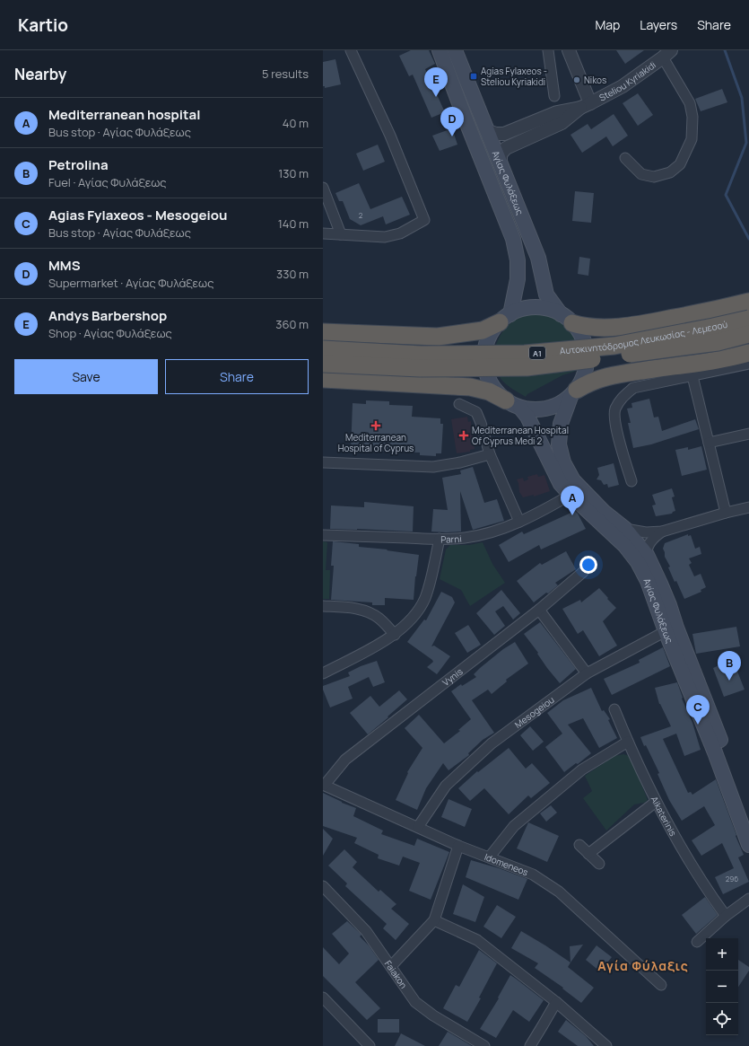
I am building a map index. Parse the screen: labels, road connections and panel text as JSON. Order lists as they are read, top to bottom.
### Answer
{
  "streets": {
    "highway": ["Αυτοκινητόδρομος Λευκωσίας - Λεμεσού", "A1"],
    "main road": ["Αγίας Φυλάξεως"],
    "street": [
      "Steliou Kyriakidi",
      "Parni",
      "Vynis",
      "Mesogeiou",
      "Aikaterinis",
      "Idomeneos",
      "Faiakon"
    ]
  },
  "crossings": [
    ["Steliou Kyriakidi", "Αγίας Φυλάξεως"],
    ["Αγίας Φυλάξεως", "Parni"],
    ["Αγίας Φυλάξεως", "Mesogeiou"],
    ["Vynis", "Idomeneos"],
    ["Mesogeiou", "Idomeneos"]
  ],
  "districts": ["Αγία Φύλαξις"],
  "places": {
    "transit": ["Agias Fylaxeos - Steliou Kyriakidi"],
    "other": ["Nikos"],
    "health": ["Mediterranean Hospital of Cyprus", "Mediterranean Hospital Of Cyprus Medi 2"]
  },
  "house_numbers": ["2", "296"],
  "page": {
    "header": "Kartio",
    "nav": ["Map", "Layers", "Share"],
    "heading": ["Nearby", "5 results"],
    "pins": [
      "E",
      "D",
      "A",
      "B",
      "C"
    ],
    "list": [
      {
        "mark": "A",
        "name": "Mediterranean hospital",
        "note": "Bus stop · Αγίας Φυλάξεως",
        "value": "40 m"
      },
      {
        "mark": "B",
        "name": "Petrolina",
        "note": "Fuel · Αγίας Φυλάξεως",
        "value": "130 m"
      },
      {
        "mark": "C",
        "name": "Agias Fylaxeos - Mesogeiou",
        "note": "Bus stop · Αγίας Φυλάξεως",
        "value": "140 m"
      },
      {
        "mark": "D",
        "name": "MMS",
        "note": "Supermarket · Αγίας Φυλάξεως",
        "value": "330 m"
      },
      {
        "mark": "E",
        "name": "Andys Barbershop",
        "note": "Shop · Αγίας Φυλάξεως",
        "value": "360 m"
      }
    ],
    "buttons": ["Save", "Share"],
    "map_buttons": ["+", "−"]
  }
}
